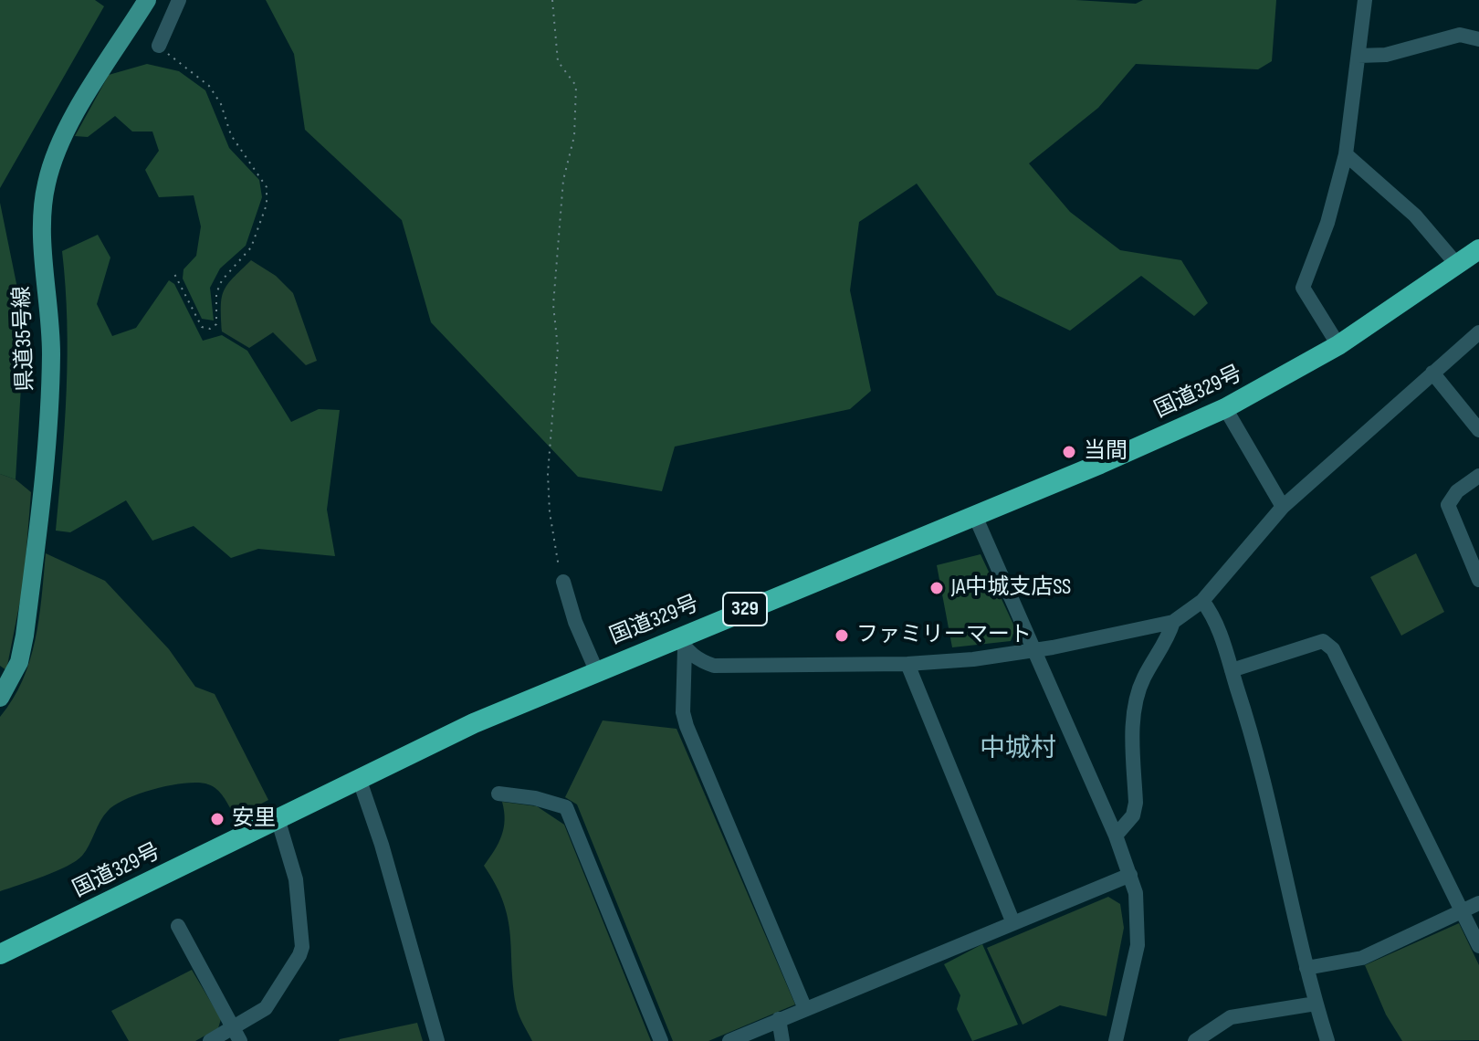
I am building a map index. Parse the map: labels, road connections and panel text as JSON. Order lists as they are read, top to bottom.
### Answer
{
  "streets": {
    "highway": ["国道329号", "329"],
    "main road": ["県道35号線"]
  },
  "districts": ["中城村"],
  "places": [
    "当間",
    "JA中城支店SS",
    "ファミリーマート",
    "安里"
  ]
}
